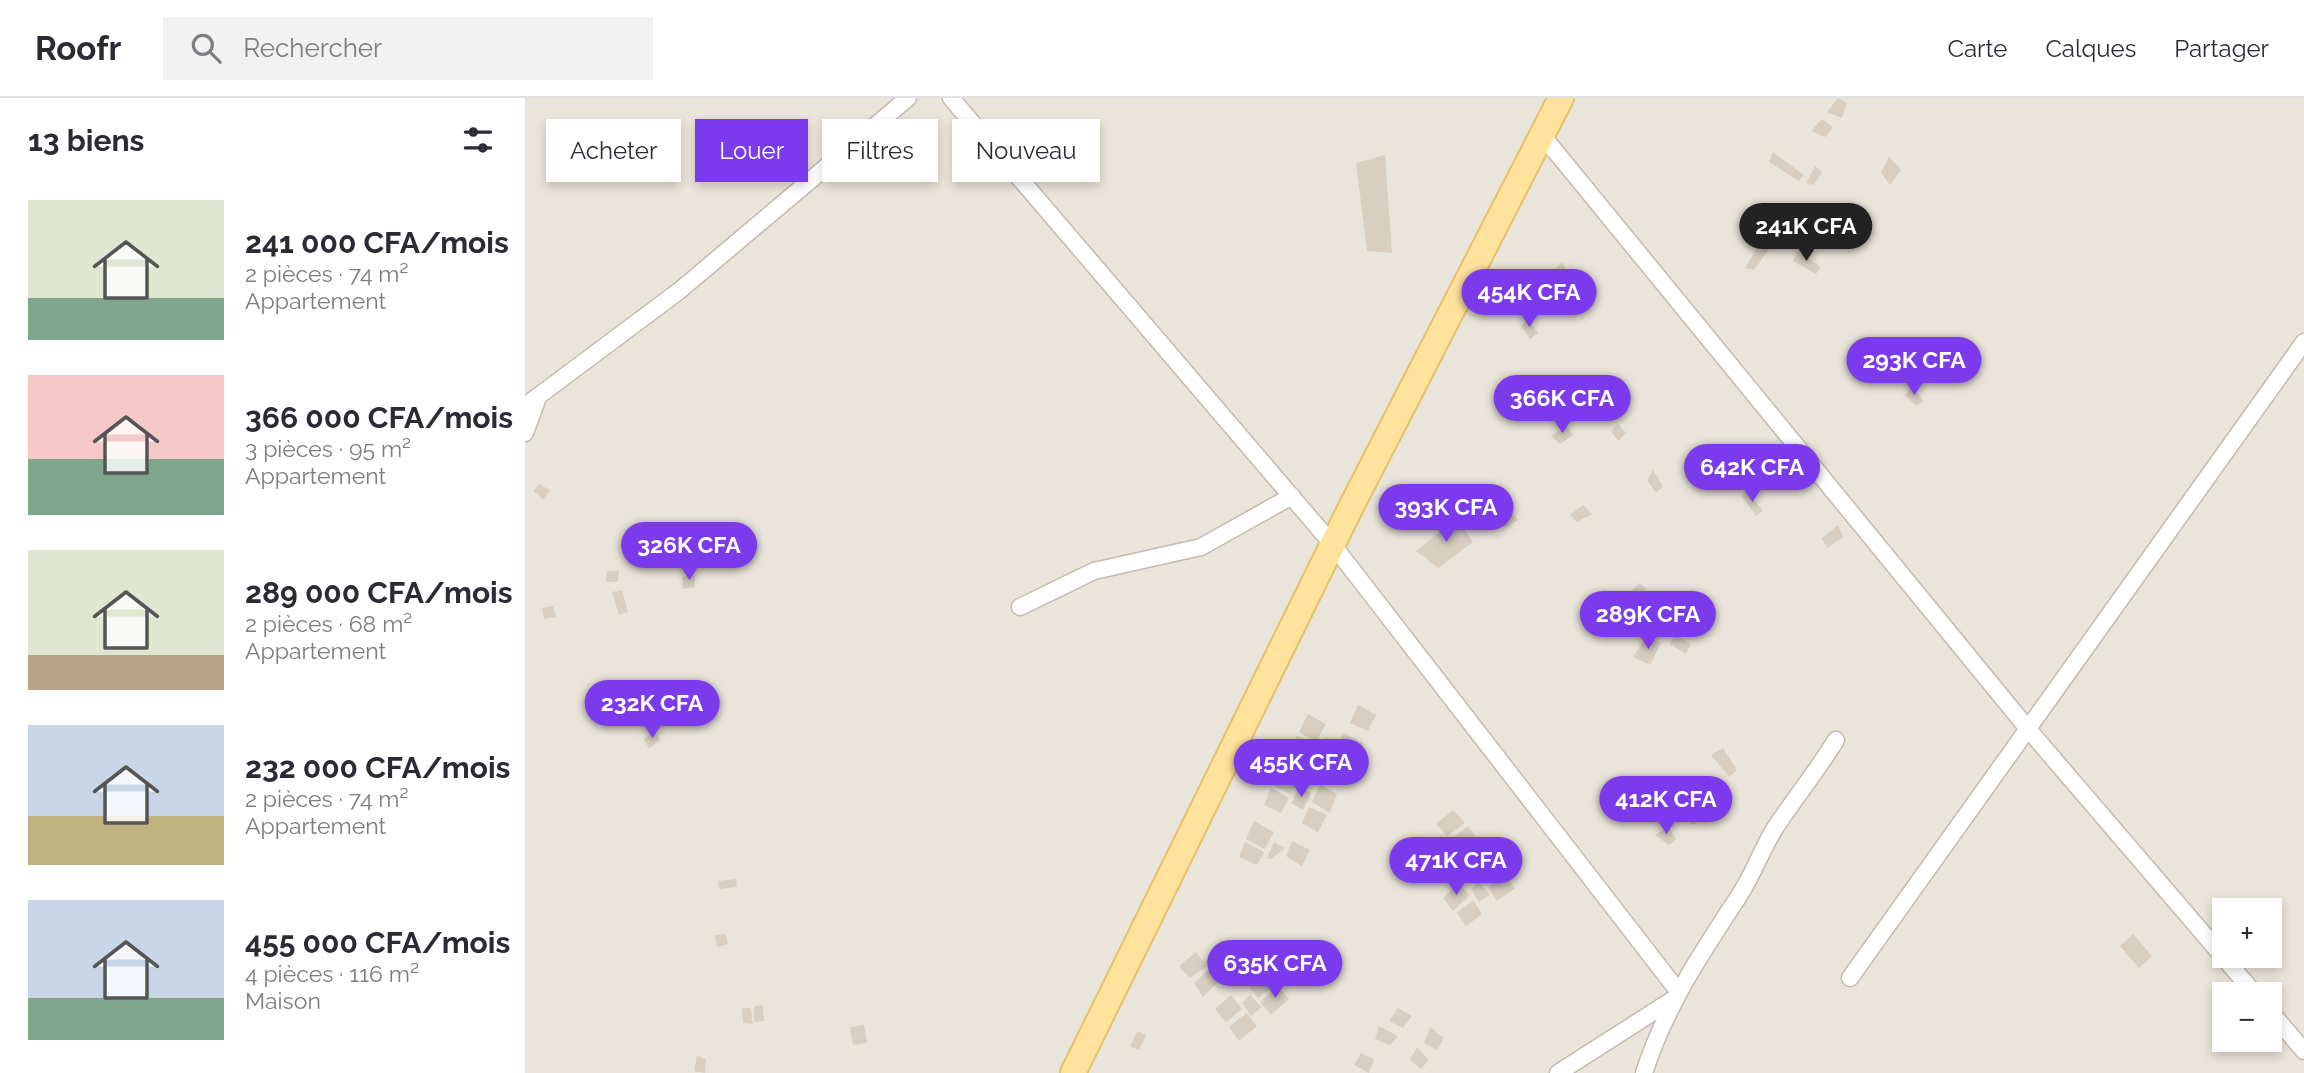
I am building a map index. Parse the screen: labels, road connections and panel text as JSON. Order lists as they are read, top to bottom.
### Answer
{
  "page": {
    "header": "Roofr",
    "search": "Rechercher",
    "nav": ["Carte", "Calques", "Partager"],
    "heading": "13 biens",
    "chip": [
      "Acheter",
      "Louer",
      "Filtres",
      "Nouveau"
    ],
    "list": [
      {
        "name": "241 000 CFA/mois",
        "note": "2 pièces · 74 m² · Appartement"
      },
      {
        "name": "366 000 CFA/mois",
        "note": "3 pièces · 95 m² · Appartement"
      },
      {
        "name": "289 000 CFA/mois",
        "note": "2 pièces · 68 m² · Appartement"
      },
      {
        "name": "232 000 CFA/mois",
        "note": "2 pièces · 74 m² · Appartement"
      },
      {
        "name": "455 000 CFA/mois",
        "note": "4 pièces · 116 m² · Maison"
      }
    ],
    "price": [
      "241K CFA",
      "454K CFA",
      "293K CFA",
      "366K CFA",
      "642K CFA",
      "393K CFA",
      "326K CFA",
      "289K CFA",
      "232K CFA",
      "455K CFA",
      "412K CFA",
      "471K CFA",
      "635K CFA"
    ],
    "map_buttons": ["+", "−"]
  }
}
